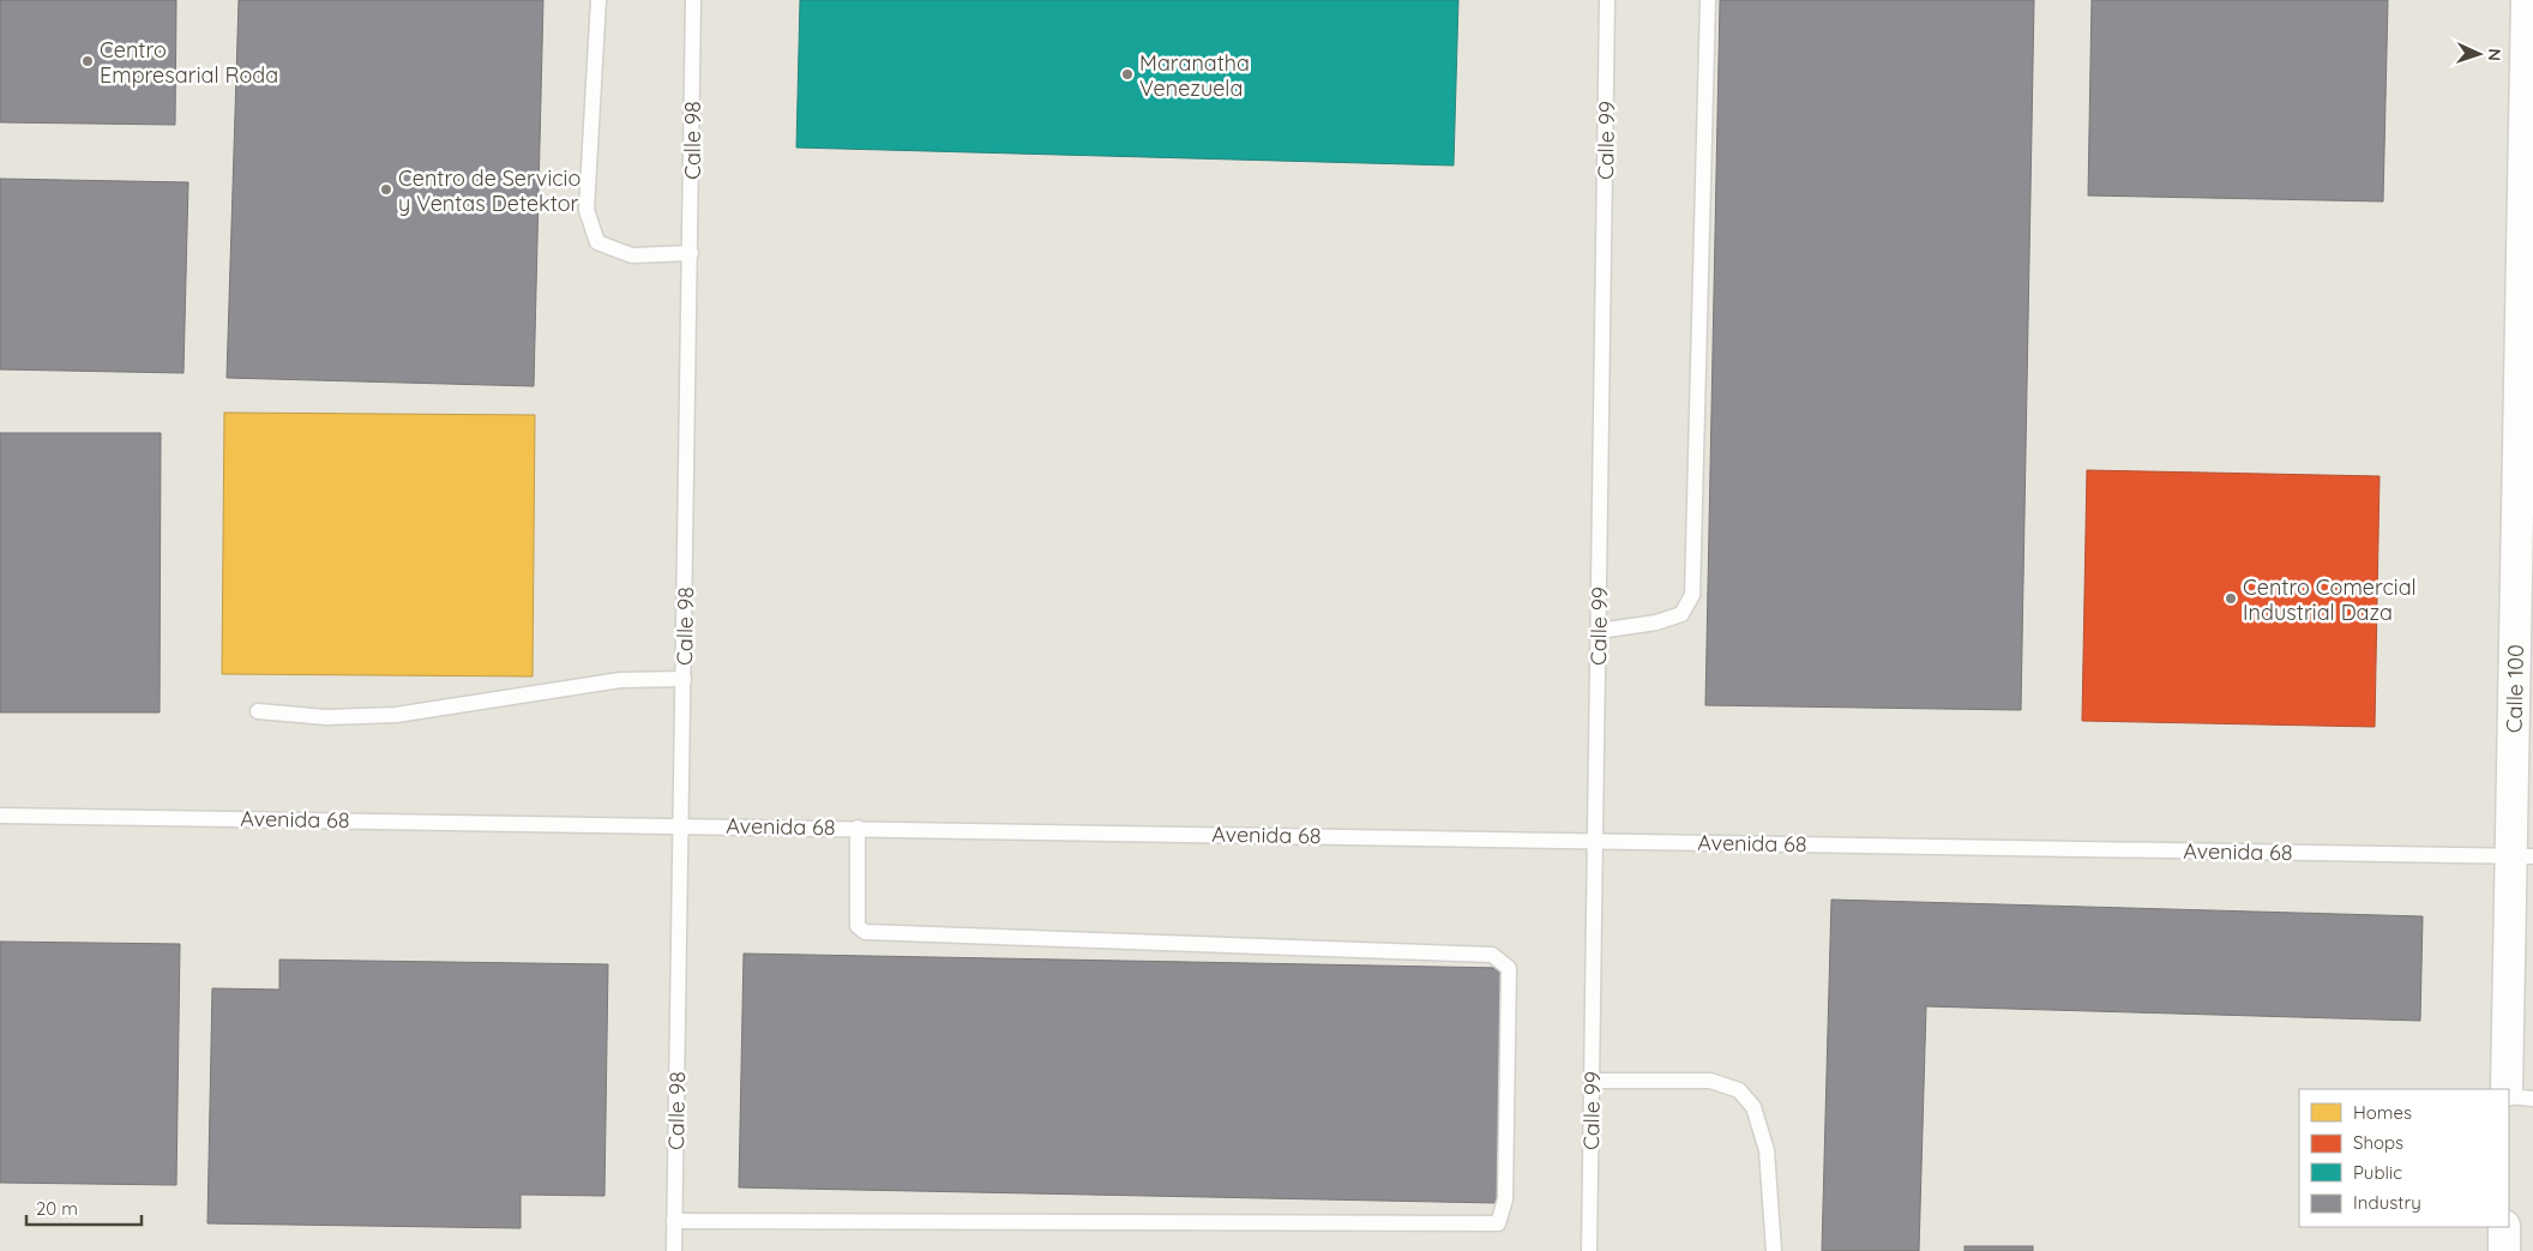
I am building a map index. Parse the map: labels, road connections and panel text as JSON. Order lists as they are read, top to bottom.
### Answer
{
  "streets": {
    "street": ["Calle 100"],
    "lane": ["Calle 98", "Calle 99", "Avenida 68"]
  },
  "crossings": [
    ["Calle 98", "Avenida 68"],
    ["Calle 99", "Avenida 68"],
    ["Calle 100", "Avenida 68"]
  ],
  "places": [
    "Centro Empresarial Roda",
    "Maranatha Venezuela",
    "Centro de Servicio y Ventas Detektor",
    "Centro Comercial Industrial Daza"
  ],
  "legend": [
    "Homes",
    "Shops",
    "Public",
    "Industry"
  ],
  "scale_bar": "20 m",
  "north": "right"
}
